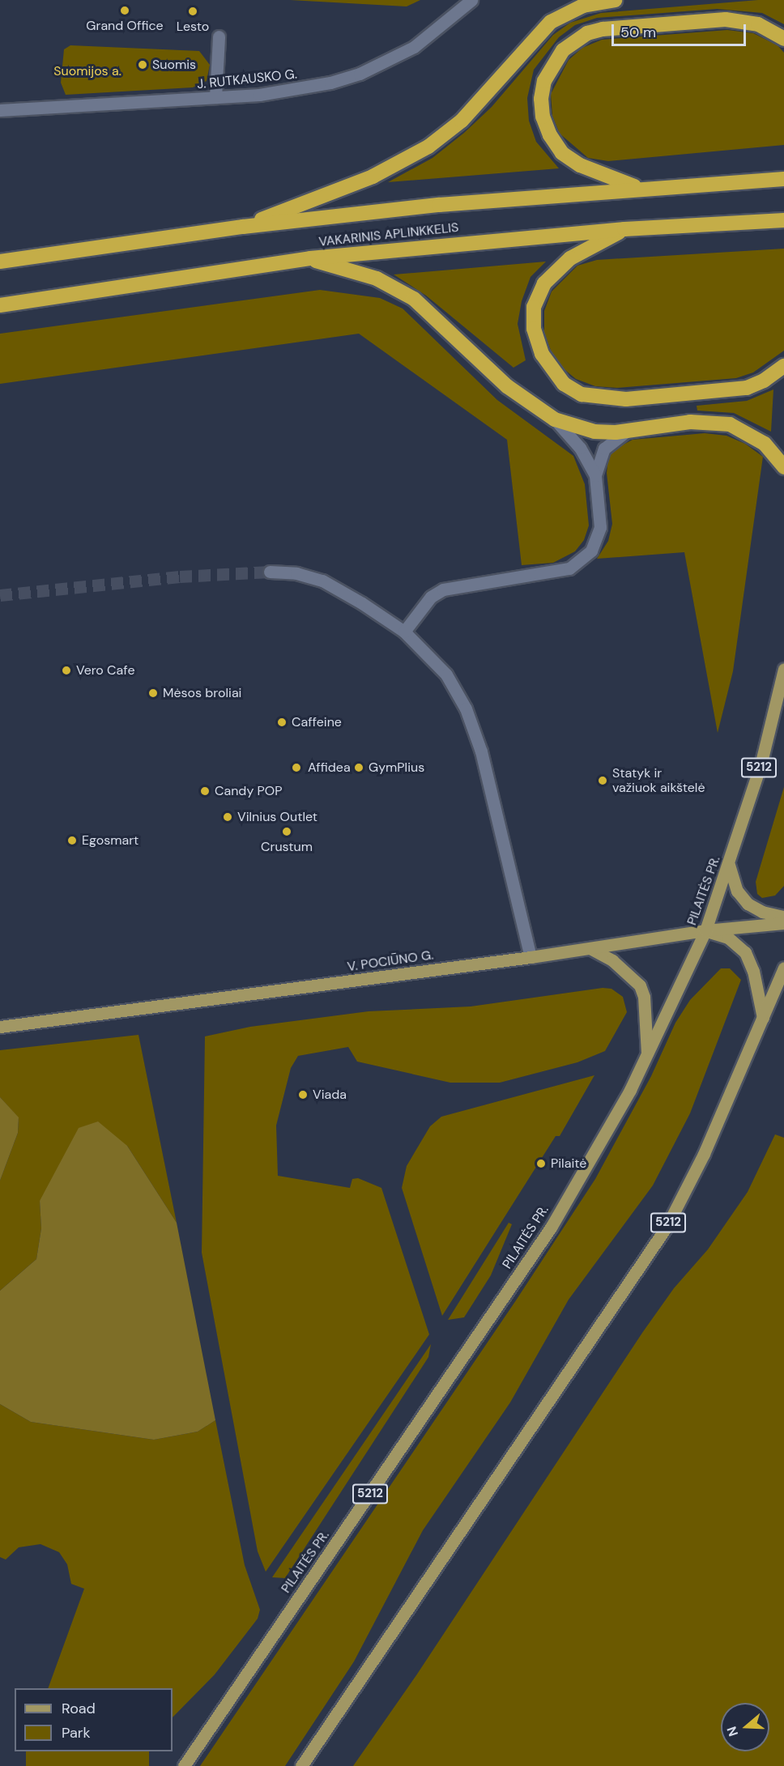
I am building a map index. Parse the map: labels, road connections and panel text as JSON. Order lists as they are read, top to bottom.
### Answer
{
  "streets": {
    "highway": ["VAKARINIS APLINKKELIS"],
    "main road": ["5212", "PILAITĖS PR.", "V. POCIŪNO G."],
    "street": ["J. RUTKAUSKO G."]
  },
  "crossings": [
    ["PILAITĖS PR.", "V. POCIŪNO G."]
  ],
  "parks": ["Suomijos a."],
  "places": [
    "Grand Office",
    "Lesto",
    "Suomis",
    "Vero Cafe",
    "Mėsos broliai",
    "Caffeine",
    "Affidea",
    "GymPlius",
    "Statyk ir važiuok aikštelė",
    "Candy POP",
    "Vilnius Outlet",
    "Crustum",
    "Egosmart",
    "Viada",
    "Pilaitė"
  ],
  "legend": ["Road", "Park"],
  "scale_bar": "50 m",
  "north": "left"
}
